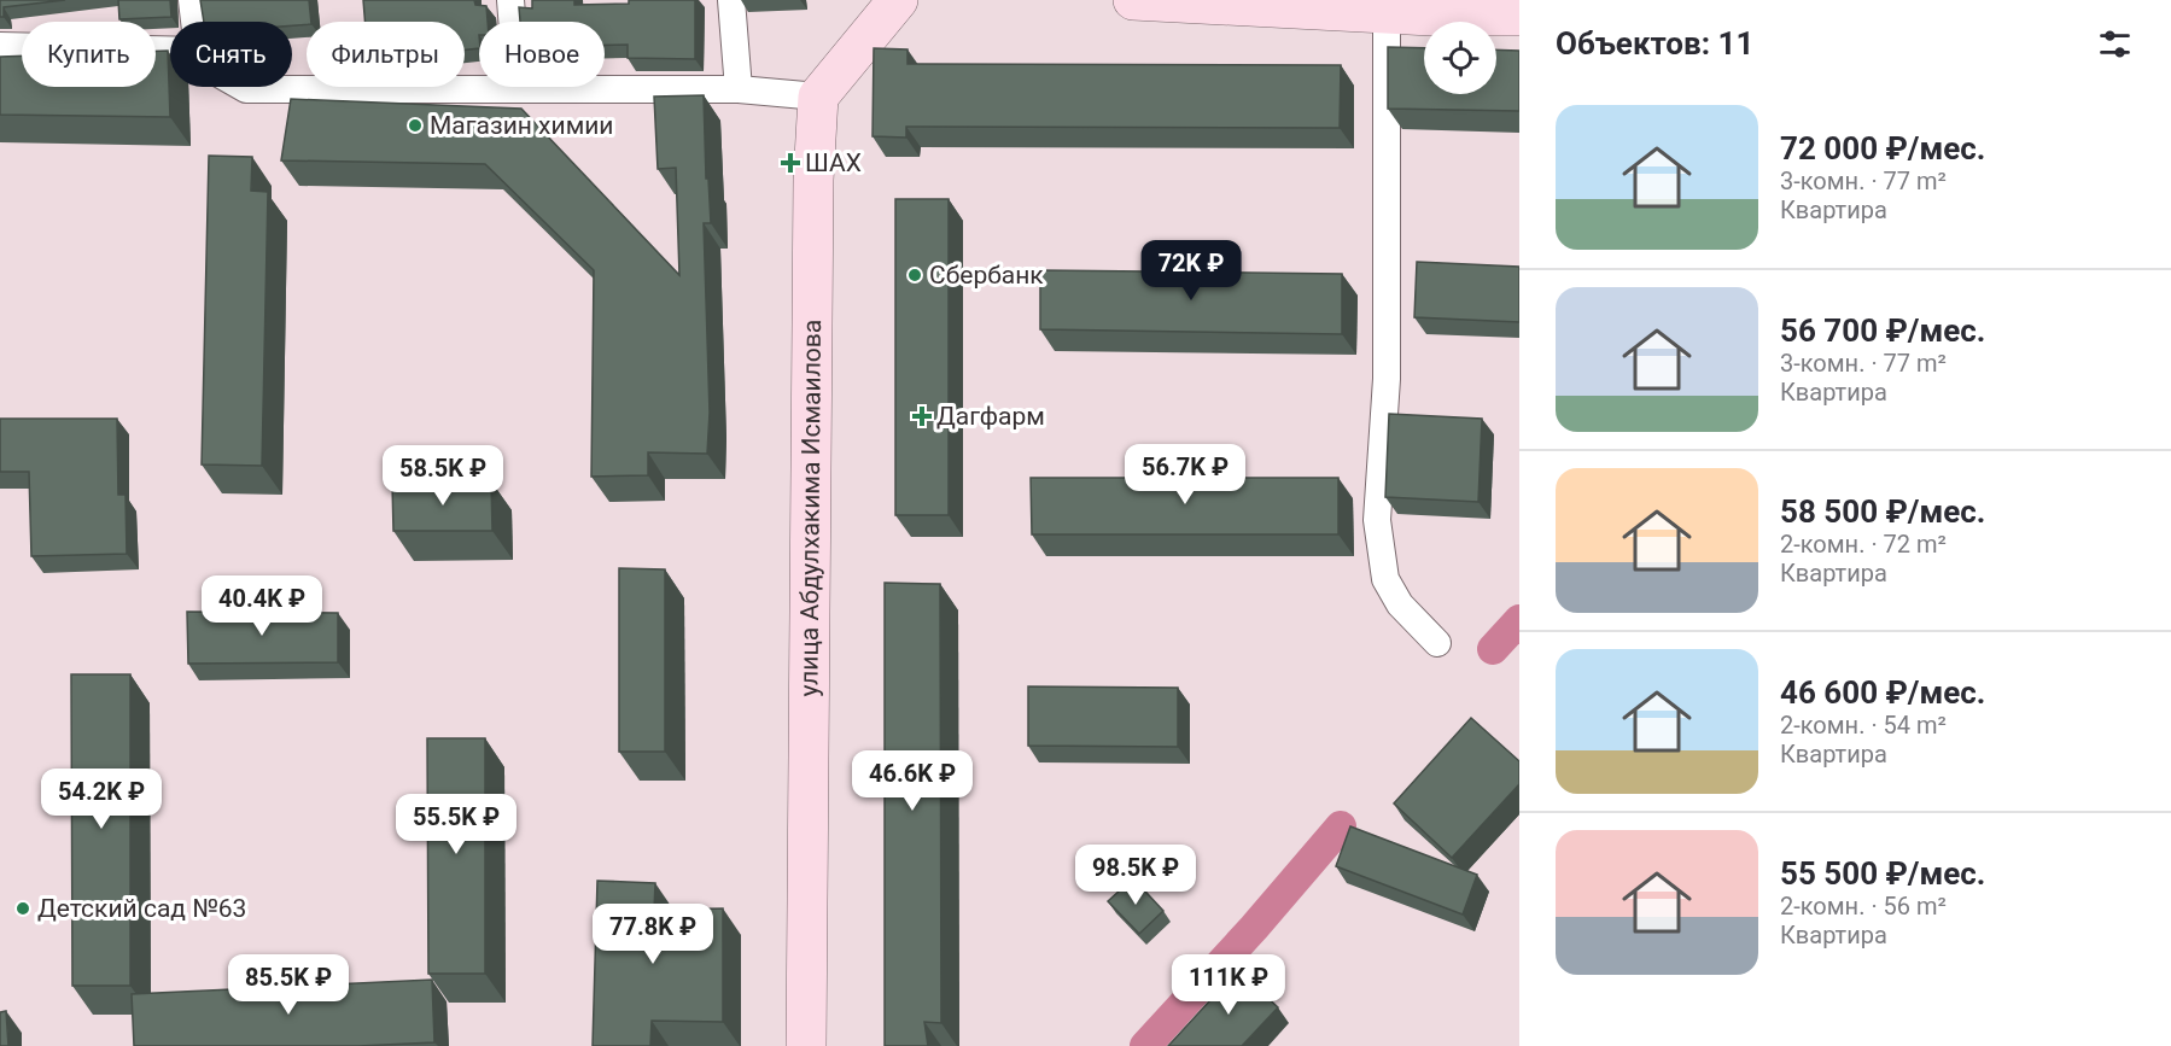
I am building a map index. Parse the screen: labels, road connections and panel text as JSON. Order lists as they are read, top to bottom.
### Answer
{
  "streets": {
    "main road": ["улица Абдулхакима Исмаилова"]
  },
  "places": {
    "other": ["Магазин химии", "Сбербанк", "Детский сад №63"],
    "health": ["ШАХ", "Дагфарм"]
  },
  "page": {
    "heading": "Объектов: 11",
    "chip": [
      "Купить",
      "Снять",
      "Фильтры",
      "Новое"
    ],
    "list": [
      {
        "name": "72 000 ₽/мес.",
        "note": "3-комн. · 77 m² · Квартира"
      },
      {
        "name": "56 700 ₽/мес.",
        "note": "3-комн. · 77 m² · Квартира"
      },
      {
        "name": "58 500 ₽/мес.",
        "note": "2-комн. · 72 m² · Квартира"
      },
      {
        "name": "46 600 ₽/мес.",
        "note": "2-комн. · 54 m² · Квартира"
      },
      {
        "name": "55 500 ₽/мес.",
        "note": "2-комн. · 56 m² · Квартира"
      }
    ],
    "price": [
      "72K ₽",
      "56.7K ₽",
      "58.5K ₽",
      "40.4K ₽",
      "46.6K ₽",
      "54.2K ₽",
      "55.5K ₽",
      "98.5K ₽",
      "77.8K ₽",
      "85.5K ₽",
      "111K ₽"
    ]
  }
}
